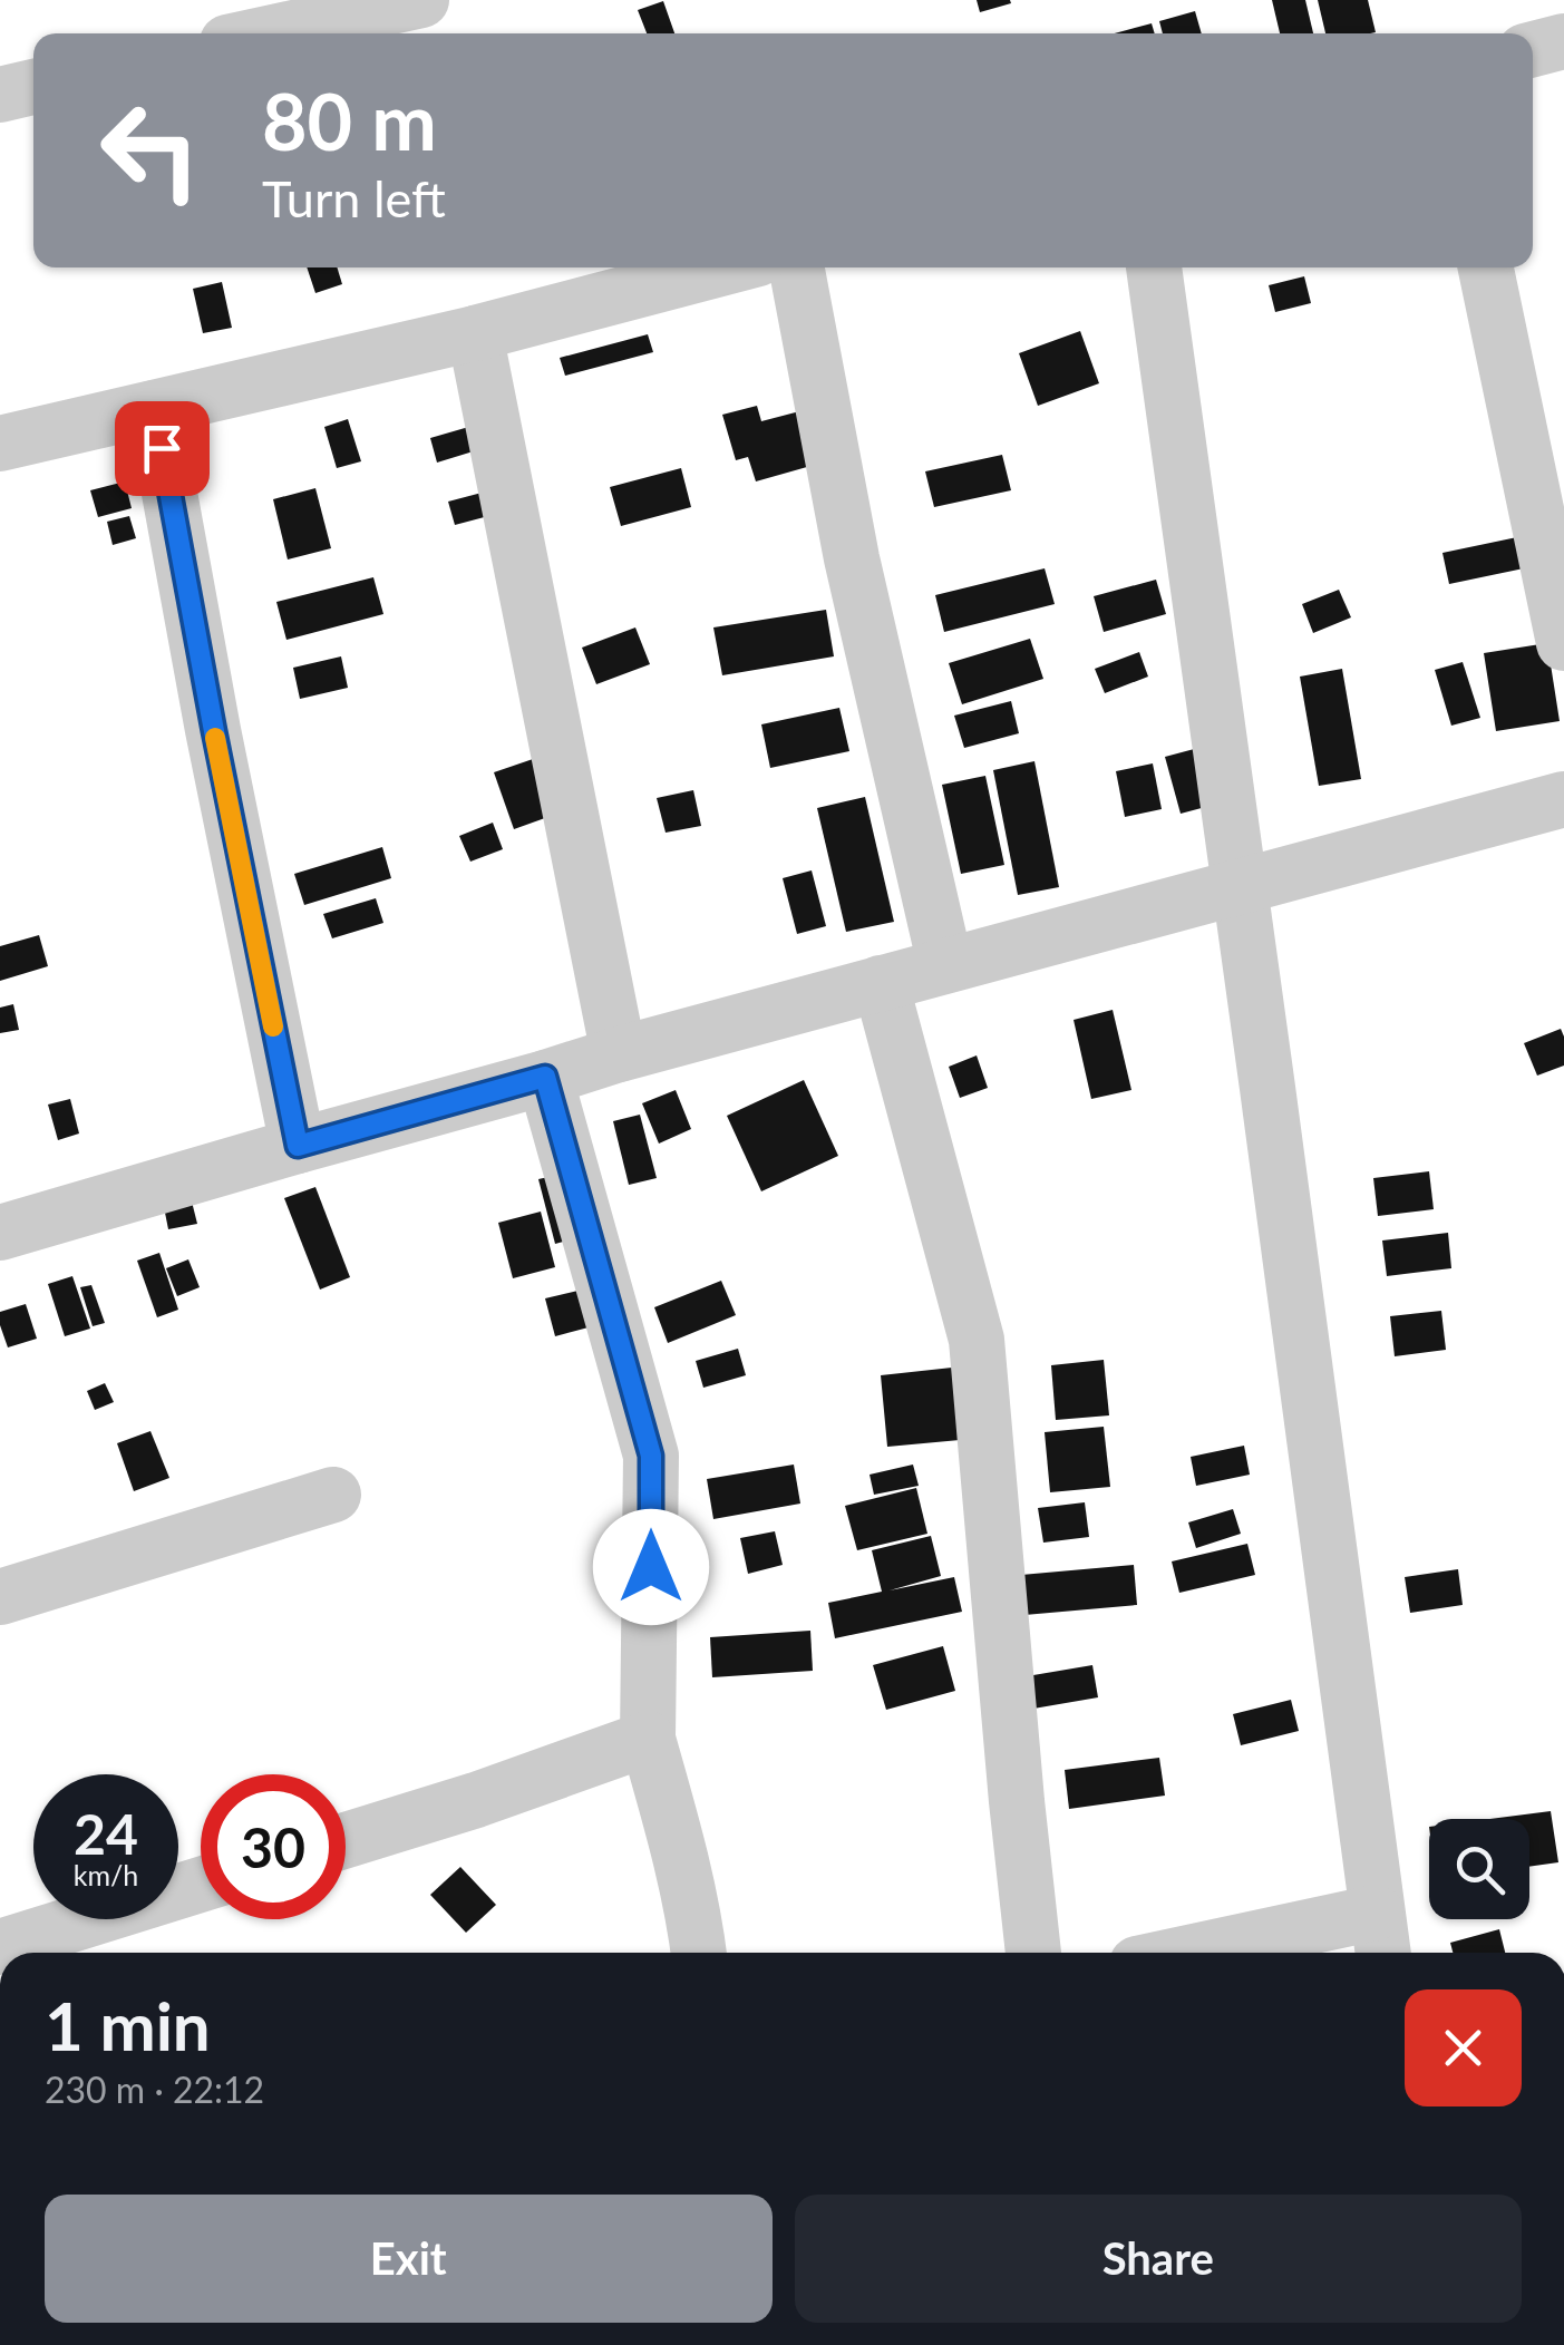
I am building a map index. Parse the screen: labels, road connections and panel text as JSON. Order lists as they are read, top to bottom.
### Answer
{
  "page": {
    "turn": ["80 m", "Turn left"],
    "speed": "24 km/h",
    "limit": "30",
    "heading": ["1 min", "230 m · 22:12"],
    "buttons": ["Exit", "Share"]
  }
}
